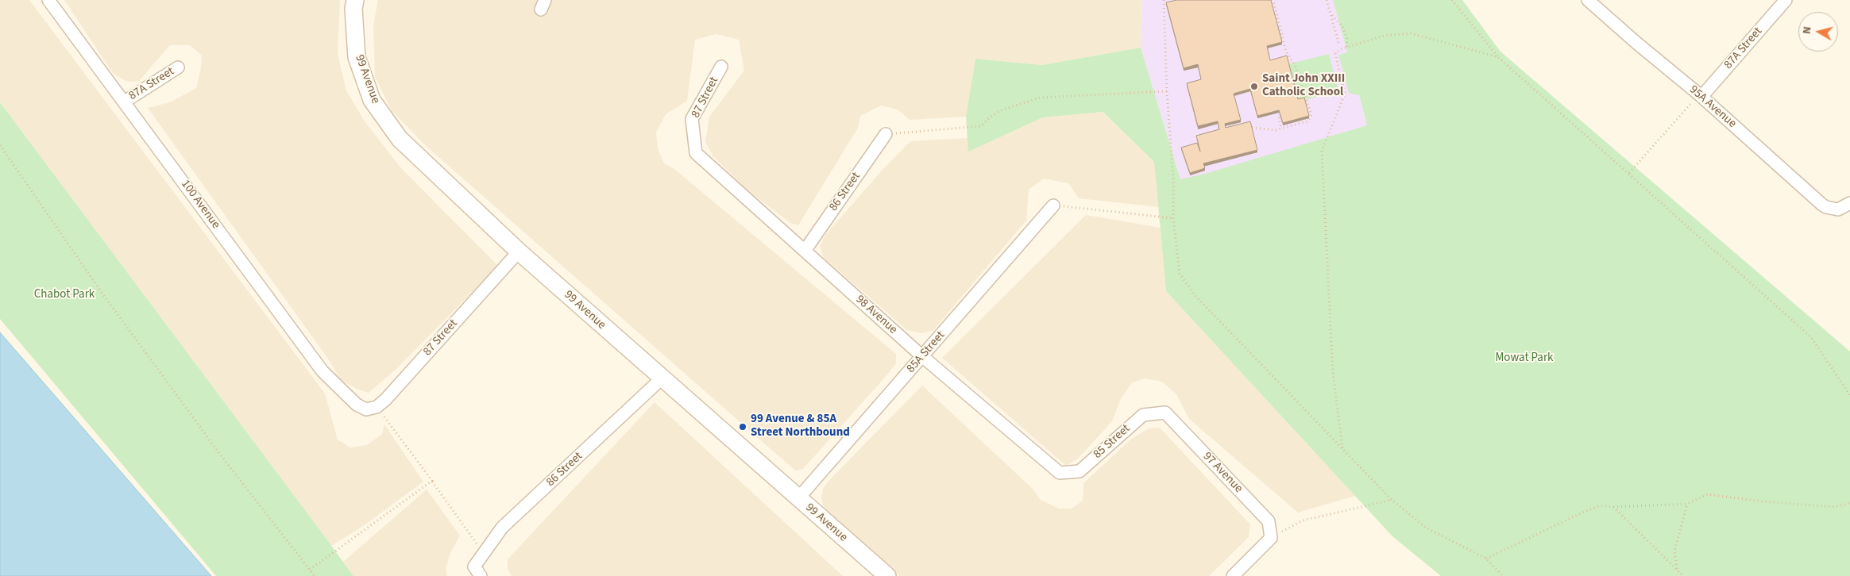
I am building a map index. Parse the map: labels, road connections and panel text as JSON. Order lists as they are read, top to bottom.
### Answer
{
  "streets": {
    "street": [
      "87A Street",
      "99 Avenue",
      "87 Street",
      "95A Avenue",
      "86 Street",
      "100 Avenue",
      "98 Avenue",
      "85A Street",
      "85 Street",
      "97 Avenue"
    ]
  },
  "crossings": [
    ["87A Street", "95A Avenue"],
    ["87A Street", "100 Avenue"],
    ["99 Avenue", "87 Street"],
    ["99 Avenue", "86 Street"],
    ["99 Avenue", "85A Street"],
    ["87 Street", "100 Avenue"],
    ["87 Street", "98 Avenue"],
    ["86 Street", "98 Avenue"],
    ["98 Avenue", "85A Street"],
    ["98 Avenue", "85 Street"],
    ["85 Street", "97 Avenue"]
  ],
  "parks": ["Chabot Park", "Mowat Park"],
  "places": ["Saint John XXIII Catholic School", "99 Avenue & 85A Street Northbound"],
  "north": "left"
}
